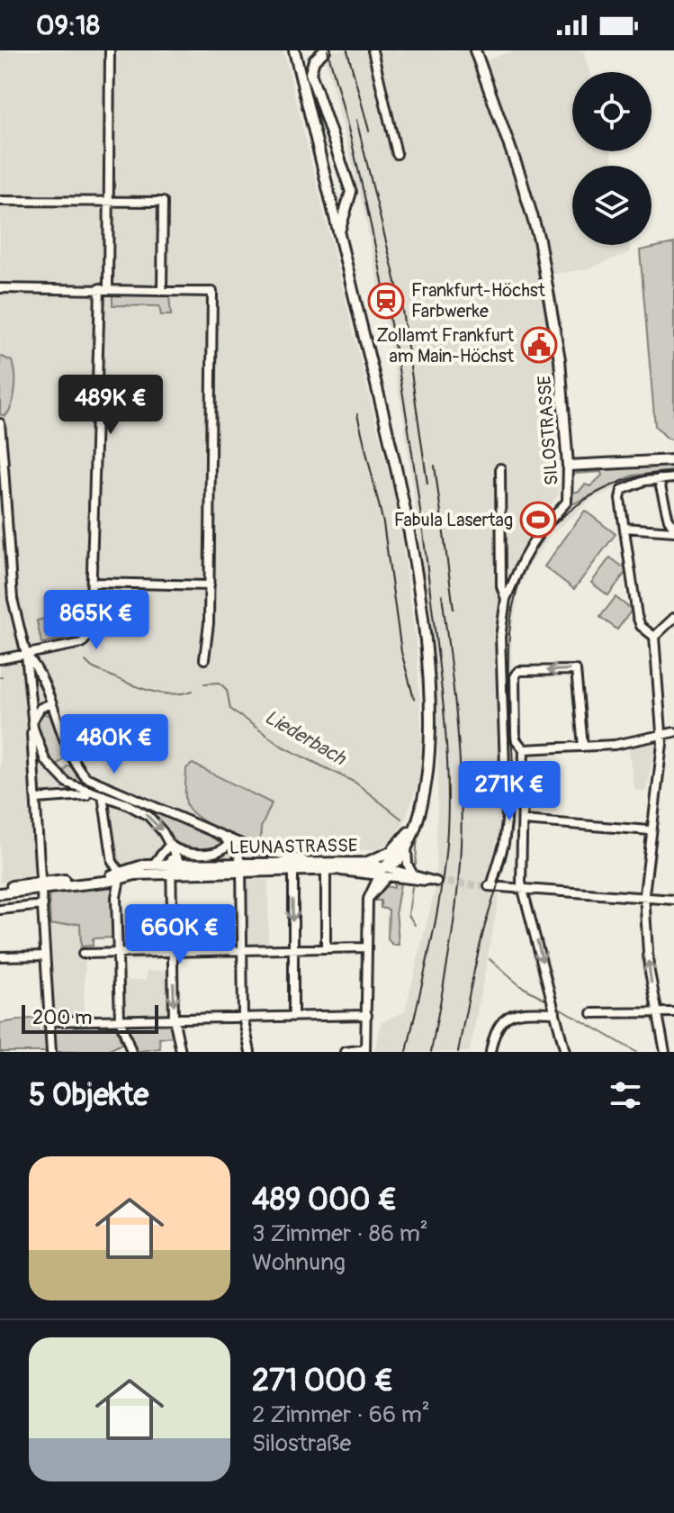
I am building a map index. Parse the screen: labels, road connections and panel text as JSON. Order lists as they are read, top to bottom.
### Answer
{
  "streets": {
    "main road": ["SILOSTRASSE", "LEUNASTRASSE"]
  },
  "water": ["Liederbach"],
  "places": {
    "station": ["Frankfurt-Höchst Farbwerke"],
    "public building": ["Zollamt Frankfurt am Main-Höchst"],
    "sports": ["Fabula Lasertag"]
  },
  "scale_bar": "200 m",
  "page": {
    "status": "09:18",
    "price": [
      "489K €",
      "865K €",
      "480K €",
      "271K €",
      "660K €"
    ],
    "scale": "200 m",
    "heading": "5 Objekte",
    "list": [
      {
        "name": "489 000 €",
        "note": "3 Zimmer · 86 m² · Wohnung"
      },
      {
        "name": "271 000 €",
        "note": "2 Zimmer · 66 m² · Silostraße"
      }
    ]
  }
}
